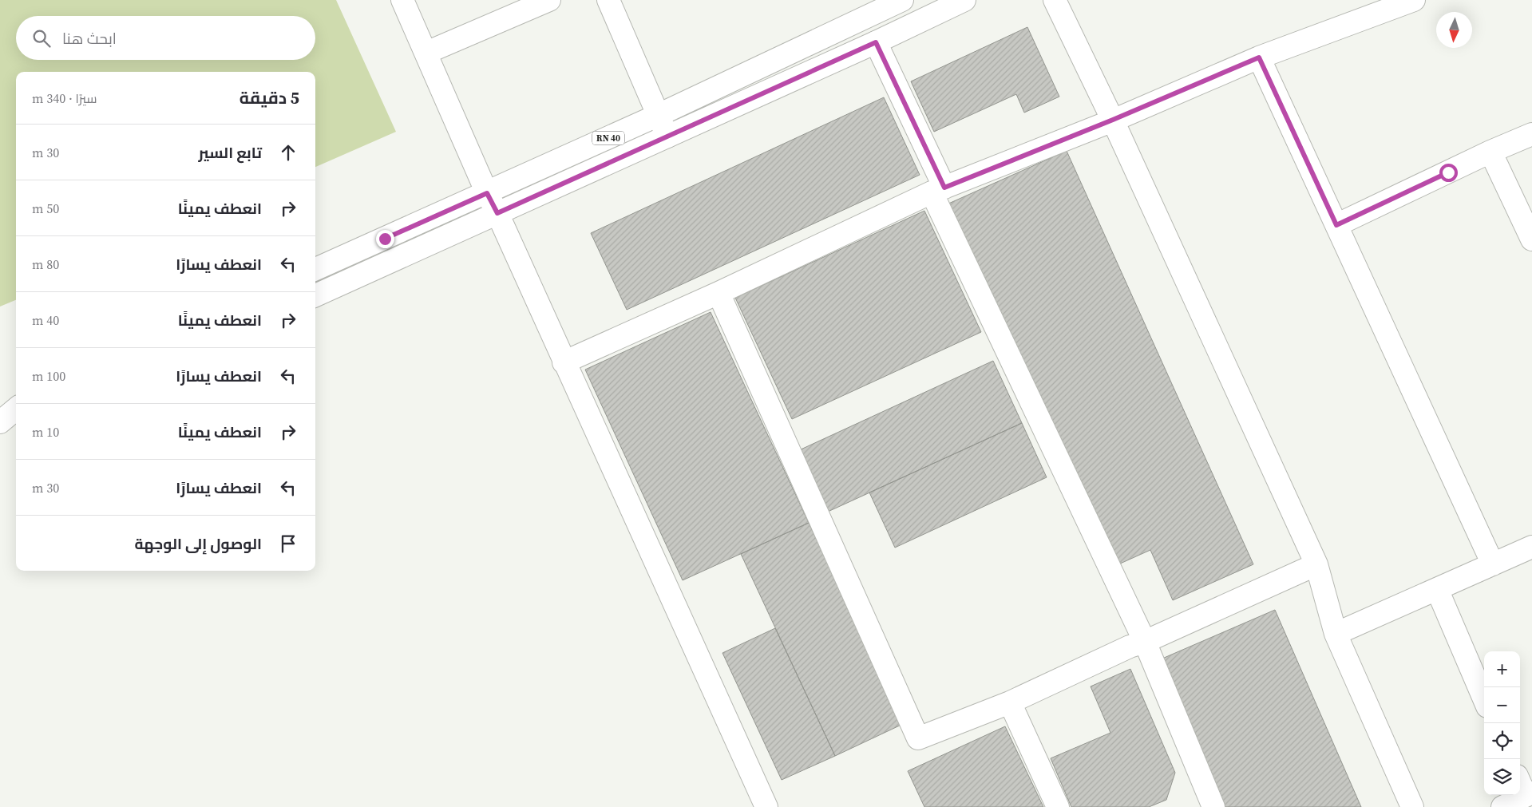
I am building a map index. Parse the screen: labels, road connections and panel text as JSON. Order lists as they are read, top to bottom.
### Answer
{
  "streets": {
    "street": ["RN 40"]
  },
  "north": "bottom",
  "page": {
    "search": "ابحث هنا",
    "heading": ["5 دقيقة", "سيرًا · 340 m"],
    "list": [
      ["تابع السير", "30 m"],
      ["انعطف يمينًا", "50 m"],
      ["انعطف يسارًا", "80 m"],
      ["انعطف يمينًا", "40 m"],
      ["انعطف يسارًا", "100 m"],
      ["انعطف يمينًا", "10 m"],
      ["انعطف يسارًا", "30 m"],
      "الوصول إلى الوجهة"
    ],
    "map_buttons": ["+", "−"]
  }
}
